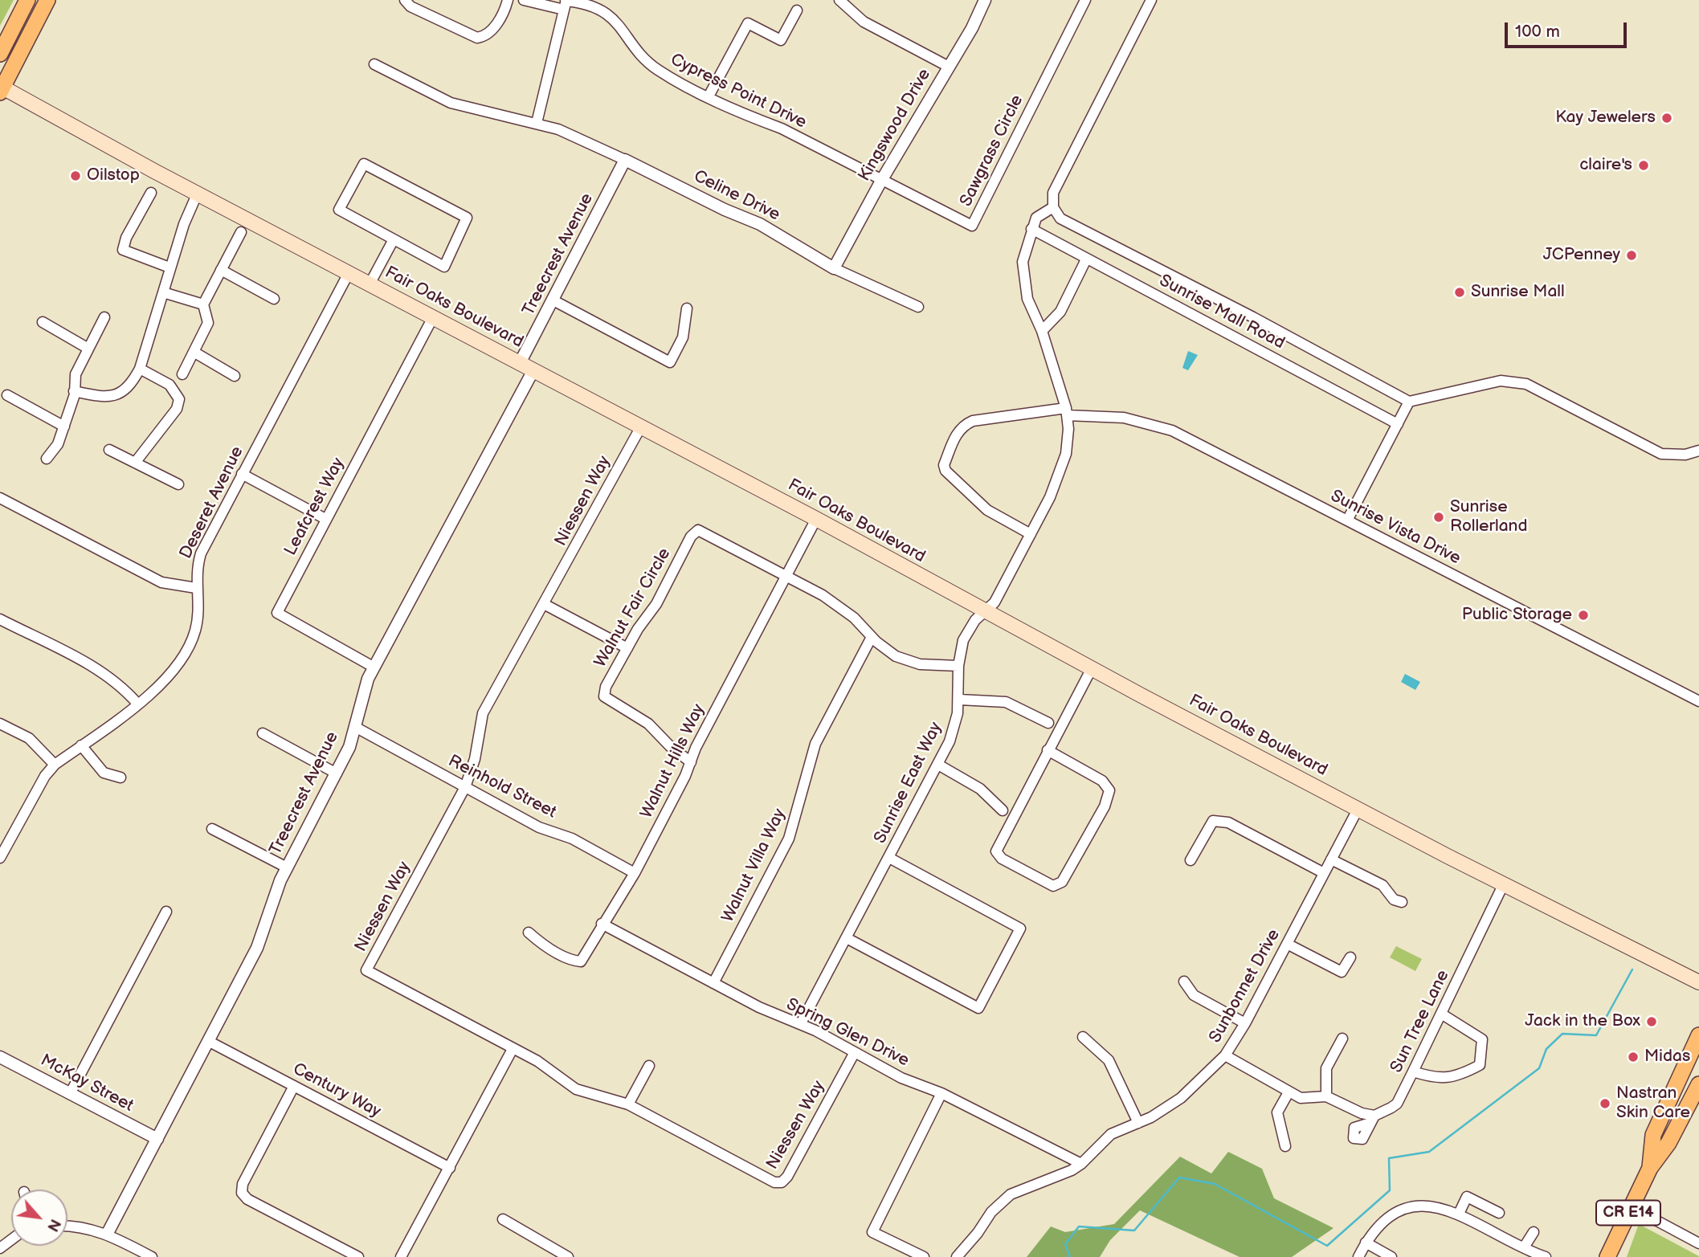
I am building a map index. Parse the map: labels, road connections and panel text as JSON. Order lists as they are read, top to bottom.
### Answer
{
  "streets": {
    "main road": ["Fair Oaks Boulevard", "CR E14"],
    "street": [
      "Cypress Point Drive",
      "Kingswood Drive",
      "Sawgrass Circle",
      "Celine Drive",
      "Treecrest Avenue",
      "Sunrise Mall Road",
      "Niessen Way",
      "Deseret Avenue",
      "Leafcrest Way",
      "Sunrise Vista Drive",
      "Walnut Fair Circle",
      "Walnut Hills Way",
      "Sunrise East Way",
      "Reinhold Street",
      "Walnut Villa Way",
      "Sunbonnet Drive",
      "Sun Tree Lane",
      "Spring Glen Drive",
      "McKay Street",
      "Century Way"
    ]
  },
  "crossings": [
    ["Cypress Point Drive", "Kingswood Drive"],
    ["Cypress Point Drive", "Sawgrass Circle"],
    ["Kingswood Drive", "Sawgrass Circle"],
    ["Kingswood Drive", "Celine Drive"],
    ["Celine Drive", "Treecrest Avenue"],
    ["Treecrest Avenue", "Fair Oaks Boulevard"],
    ["Treecrest Avenue", "Leafcrest Way"],
    ["Treecrest Avenue", "Reinhold Street"],
    ["Treecrest Avenue", "McKay Street"],
    ["Treecrest Avenue", "Century Way"],
    ["Fair Oaks Boulevard", "Niessen Way"],
    ["Fair Oaks Boulevard", "Deseret Avenue"],
    ["Fair Oaks Boulevard", "Leafcrest Way"],
    ["Fair Oaks Boulevard", "Walnut Hills Way"],
    ["Fair Oaks Boulevard", "Sunrise East Way"],
    ["Fair Oaks Boulevard", "Sunbonnet Drive"],
    ["Fair Oaks Boulevard", "Sun Tree Lane"],
    ["Sunrise Mall Road", "Sunrise East Way"],
    ["Niessen Way", "Reinhold Street"],
    ["Niessen Way", "Spring Glen Drive"],
    ["Sunrise Vista Drive", "Sunrise East Way"],
    ["Walnut Fair Circle", "Walnut Hills Way"],
    ["Walnut Hills Way", "Reinhold Street"],
    ["Walnut Hills Way", "Spring Glen Drive"],
    ["Sunrise East Way", "Spring Glen Drive"],
    ["Walnut Villa Way", "Spring Glen Drive"],
    ["Sunbonnet Drive", "Sun Tree Lane"],
    ["Sunbonnet Drive", "Spring Glen Drive"]
  ],
  "places": [
    "Kay Jewelers",
    "claire's",
    "Oilstop",
    "JCPenney",
    "Sunrise Mall",
    "Sunrise Rollerland",
    "Public Storage",
    "Jack in the Box",
    "Midas",
    "Nastran Skin Care"
  ],
  "scale_bar": "100 m",
  "north": "bottom right"
}
